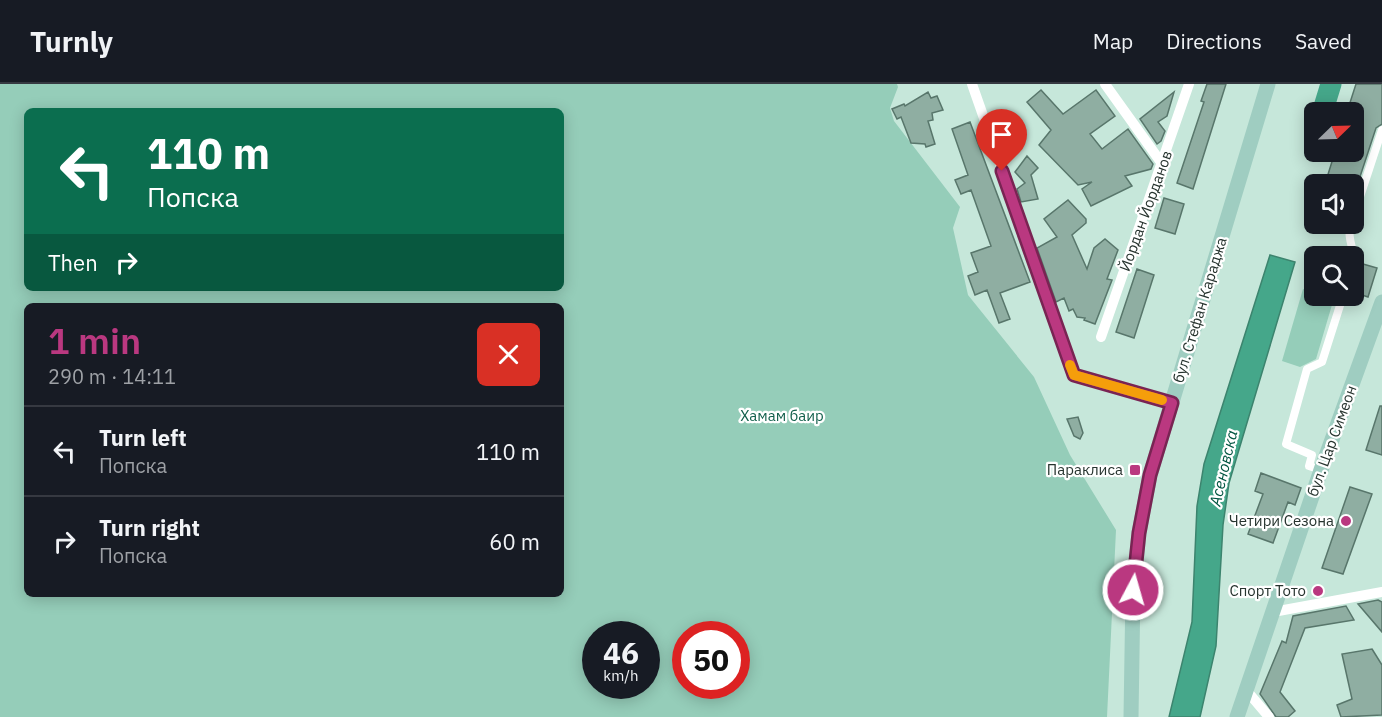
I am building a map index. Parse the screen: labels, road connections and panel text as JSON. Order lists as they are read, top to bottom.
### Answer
{
  "streets": {
    "main road": ["бул. Стефан Караджа", "бул. Цар Симеон"],
    "street": ["Йордан Йорданов"]
  },
  "water": ["Асеновска"],
  "parks": ["Хамам баир"],
  "places": {
    "transit": ["Параклиса"],
    "other": ["Четири Сезона", "Спорт Тото"]
  },
  "north": "top right",
  "page": {
    "header": "Turnly",
    "nav": ["Map", "Directions", "Saved"],
    "turn": ["110 m", "Попска"],
    "then": "Then",
    "heading": ["1 min", "290 m · 14:11"],
    "list": [
      {
        "name": "Turn left",
        "note": "Попска",
        "value": "110 m"
      },
      {
        "name": "Turn right",
        "note": "Попска",
        "value": "60 m"
      }
    ],
    "speed": "46 km/h",
    "limit": "50"
  }
}
